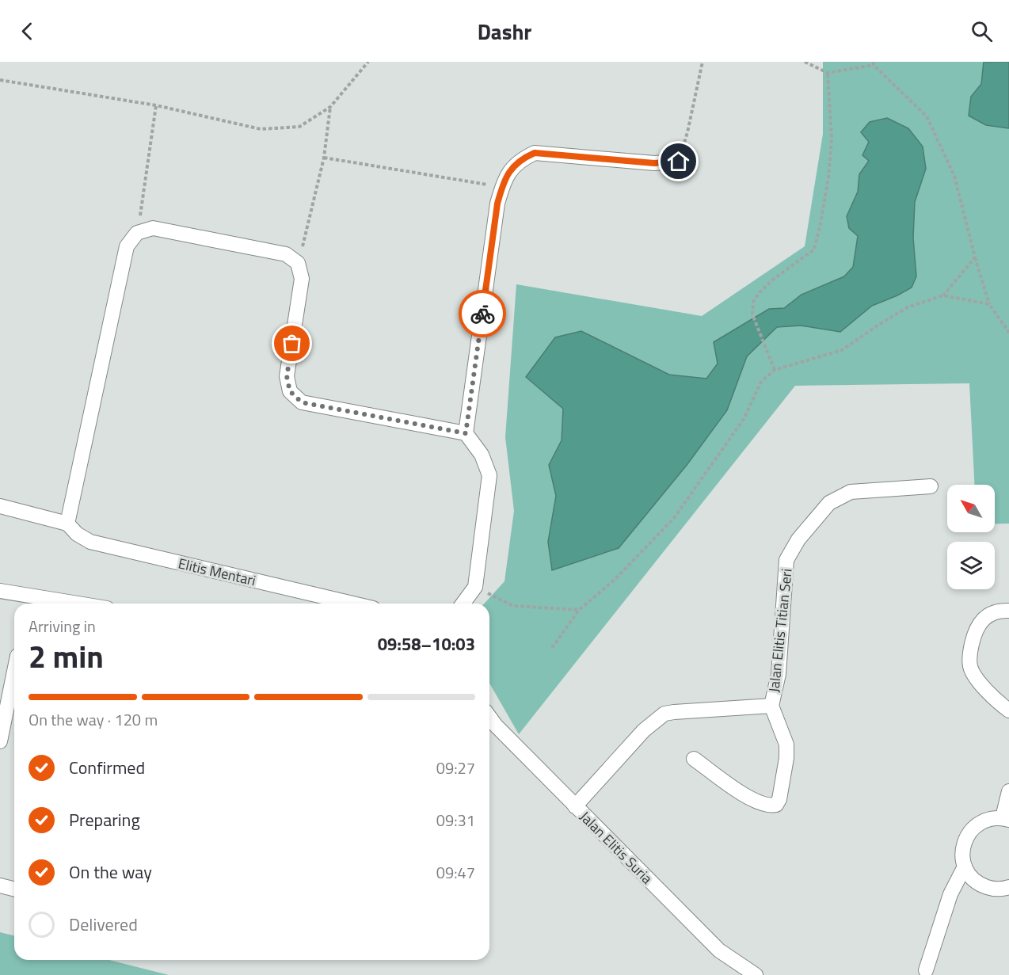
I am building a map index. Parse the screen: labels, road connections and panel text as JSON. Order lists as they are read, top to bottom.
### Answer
{
  "streets": {
    "street": ["Elitis Mentari", "Jalan Elitis Titian Seri", "Jalan Elitis Suria"]
  },
  "north": "top left",
  "page": {
    "header": "Dashr",
    "heading": ["2 min", "Arriving in", "09:58–10:03"],
    "bar": "On the way · 120 m",
    "list": [
      ["Confirmed", "09:27"],
      ["Preparing", "09:31"],
      ["On the way", "09:47"],
      "Delivered"
    ]
  }
}
